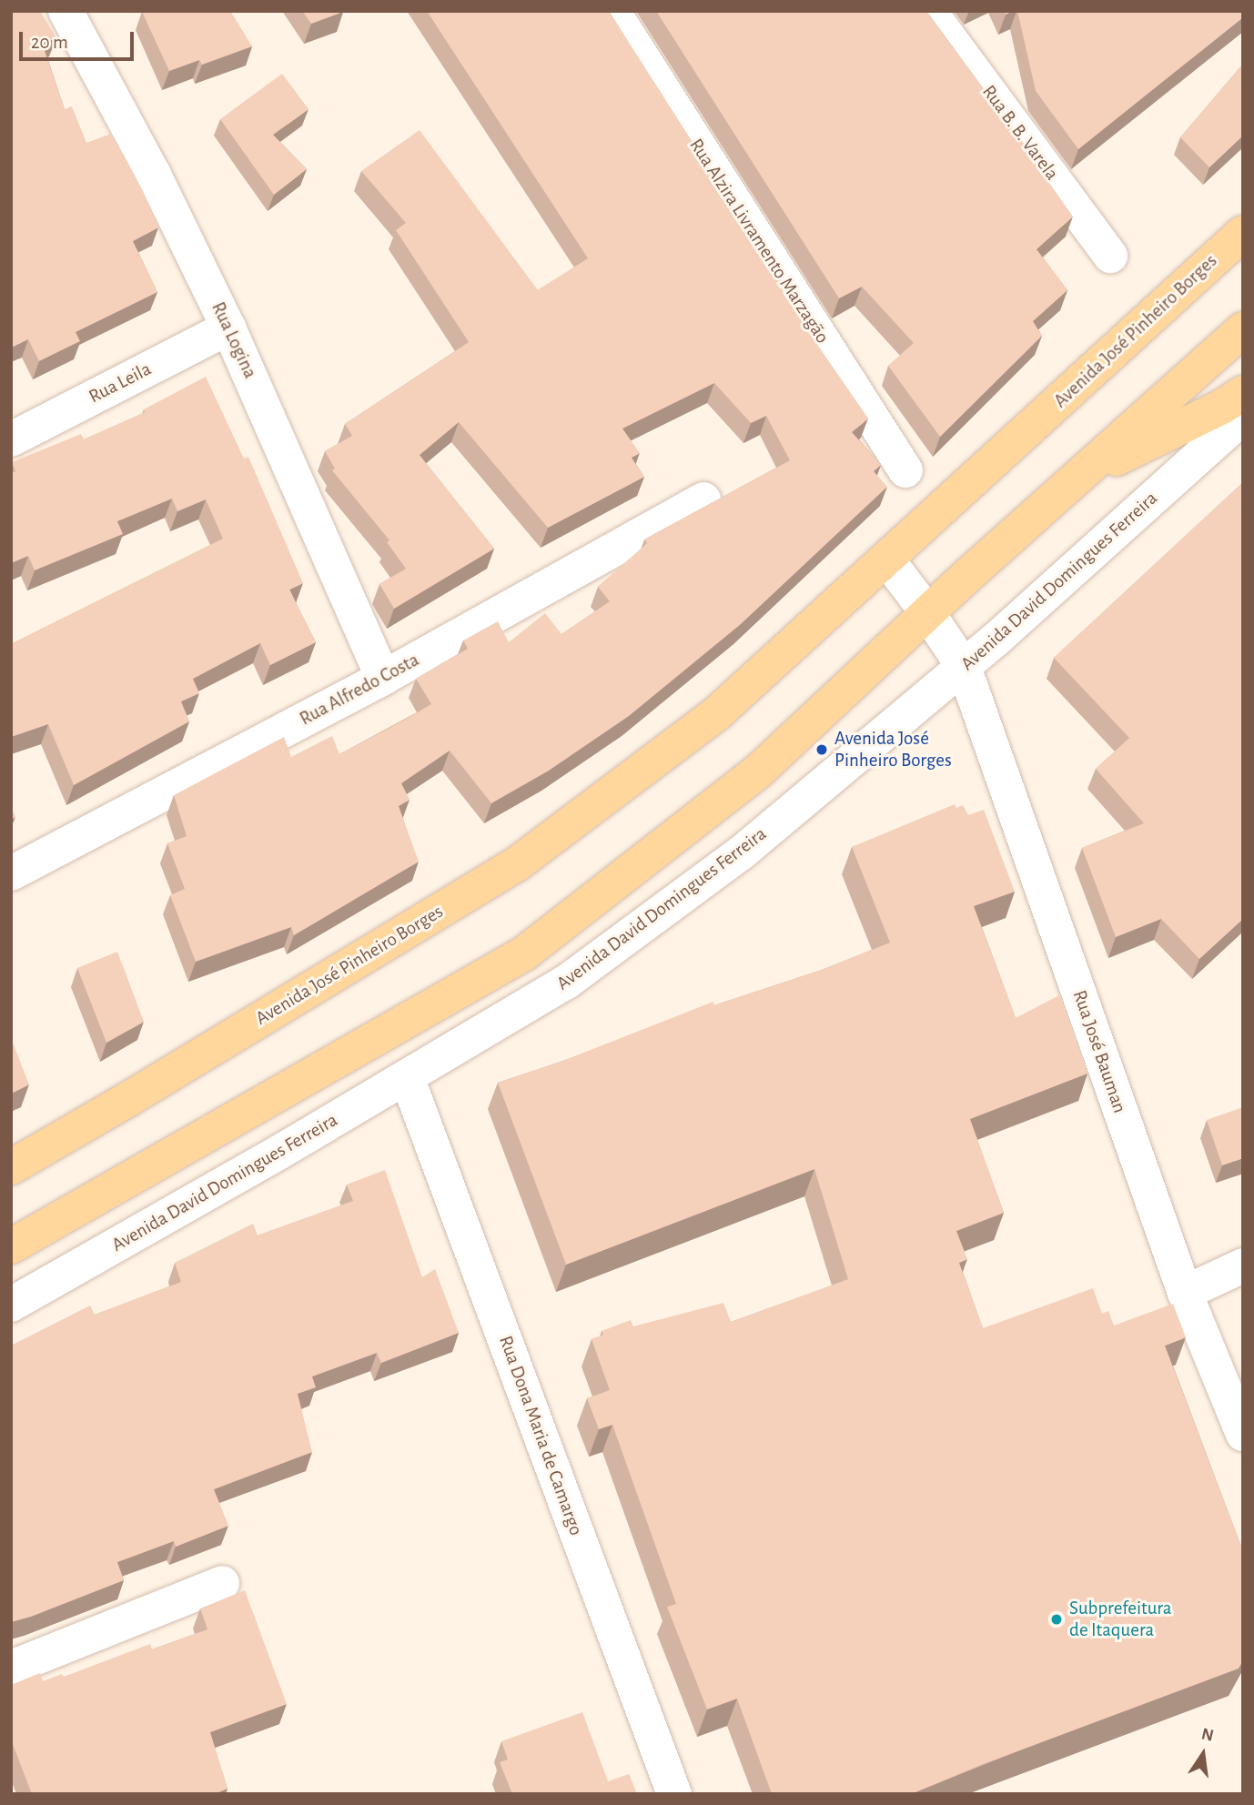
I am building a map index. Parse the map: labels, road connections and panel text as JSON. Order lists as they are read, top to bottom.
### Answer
{
  "streets": {
    "main road": ["Avenida José Pinheiro Borges"],
    "street": [
      "Rua B. B. Varela",
      "Rua Alzira Livramento Marzagão",
      "Rua Logina",
      "Rua Leila",
      "Avenida David Domingues Ferreira",
      "Rua Alfredo Costa",
      "Rua José Bauman",
      "Rua Dona Maria de Camargo"
    ]
  },
  "crossings": [
    ["Avenida José Pinheiro Borges", "Rua José Bauman"],
    ["Rua Logina", "Rua Leila"],
    ["Rua Logina", "Rua Alfredo Costa"],
    ["Avenida David Domingues Ferreira", "Rua José Bauman"],
    ["Avenida David Domingues Ferreira", "Rua Dona Maria de Camargo"]
  ],
  "places": ["Avenida José Pinheiro Borges", "Subprefeitura de Itaquera"],
  "scale_bar": "20 m",
  "north": "top"
}
